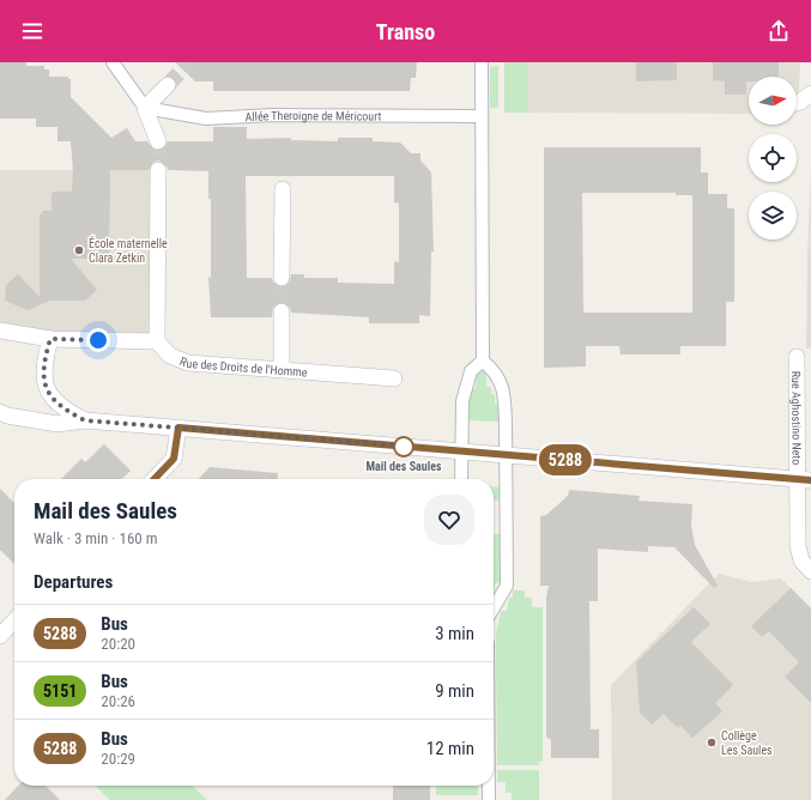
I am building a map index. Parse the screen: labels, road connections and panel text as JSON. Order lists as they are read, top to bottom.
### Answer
{
  "streets": {
    "street": ["Allée Theroigne de Méricourt", "Rue des Droits de l'Homme", "Rue Aghostino Neto"]
  },
  "places": ["École maternelle Clara Zetkin", "Mail des Saules", "Collège Les Saules"],
  "lines": ["bus line 5288"],
  "north": "right",
  "page": {
    "header": "Transo",
    "on_map": "5288",
    "heading": [
      ["Mail des Saules", "Walk · 3 min · 160 m"],
      "Departures"
    ],
    "list": [
      {
        "mark": "5288",
        "name": "Bus",
        "note": "20:20",
        "value": "3 min"
      },
      {
        "mark": "5151",
        "name": "Bus",
        "note": "20:26",
        "value": "9 min"
      },
      {
        "mark": "5288",
        "name": "Bus",
        "note": "20:29",
        "value": "12 min"
      }
    ]
  }
}
